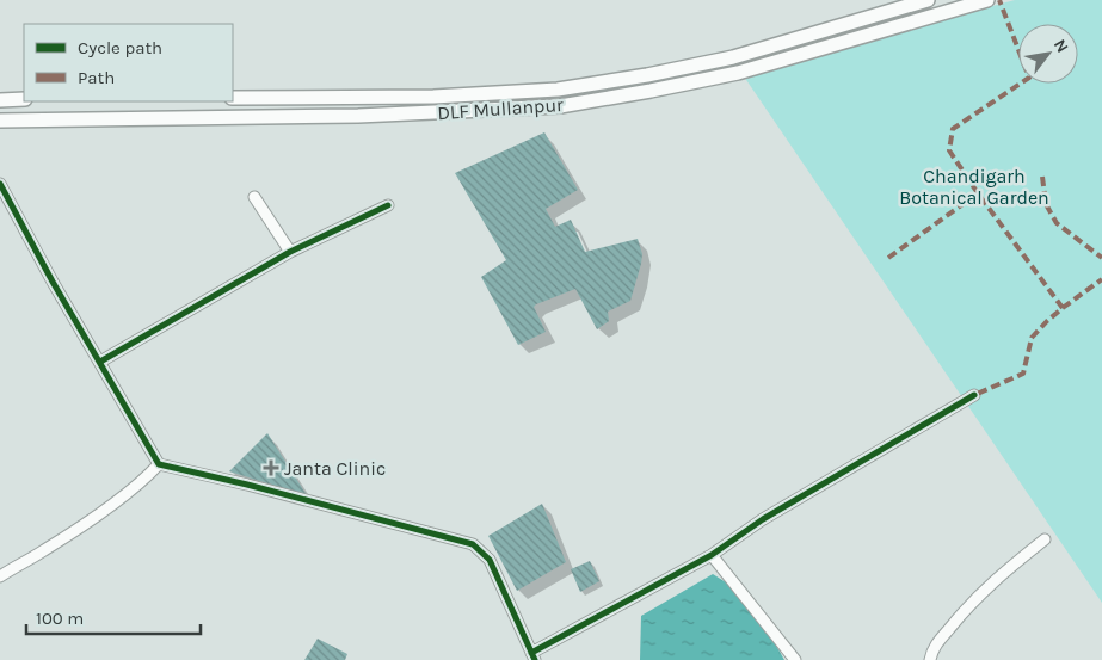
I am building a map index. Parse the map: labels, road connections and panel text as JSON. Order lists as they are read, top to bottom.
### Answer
{
  "streets": {
    "main road": ["DLF Mullanpur"]
  },
  "parks": ["Chandigarh Botanical Garden"],
  "places": {
    "health": ["Janta Clinic"]
  },
  "legend": ["Cycle path", "Path"],
  "scale_bar": "100 m",
  "north": "top right"
}
